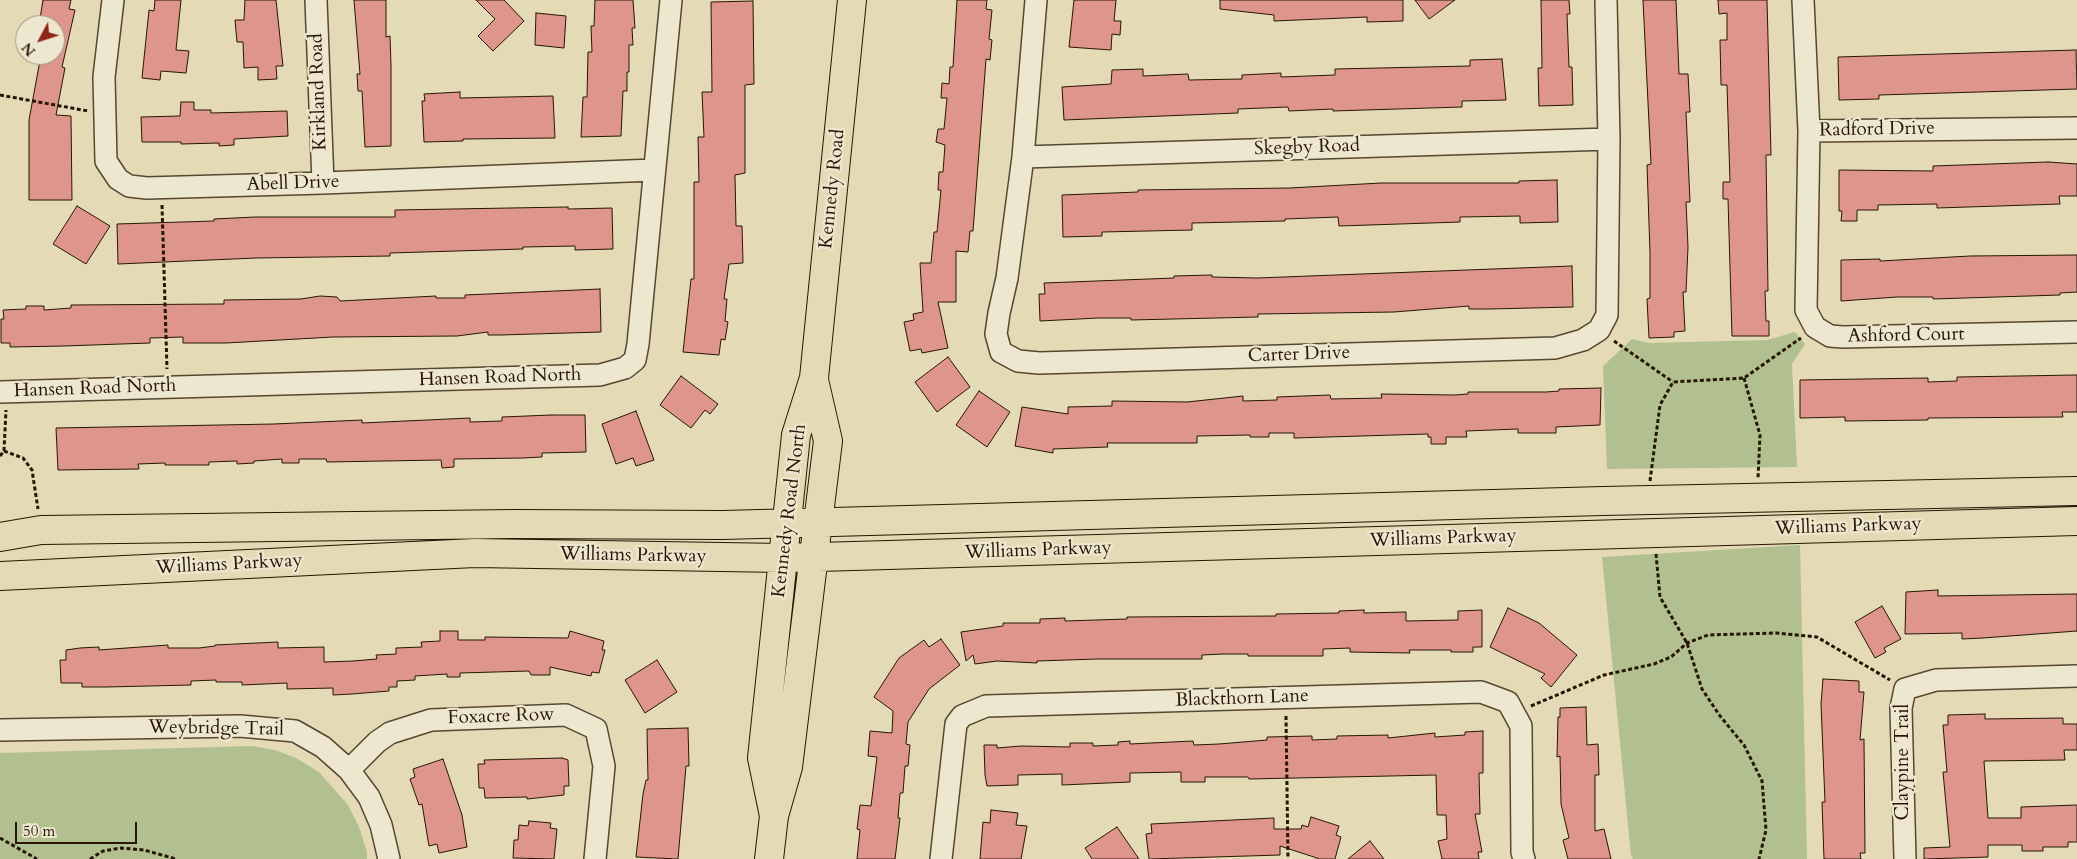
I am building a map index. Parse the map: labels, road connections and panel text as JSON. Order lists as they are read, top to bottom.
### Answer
{
  "streets": {
    "main road": ["Kennedy Road", "Kennedy Road North", "Williams Parkway"],
    "street": [
      "Kirkland Road",
      "Radford Drive",
      "Skegby Road",
      "Abell Drive",
      "Ashford Court",
      "Carter Drive",
      "Hansen Road North",
      "Blackthorn Lane",
      "Foxacre Row",
      "Weybridge Trail",
      "Claypine Trail"
    ]
  },
  "crossings": [
    ["Kirkland Road", "Abell Drive"],
    ["Skegby Road", "Carter Drive"],
    ["Abell Drive", "Hansen Road North"],
    ["Kennedy Road", "Kennedy Road North"],
    ["Kennedy Road North", "Williams Parkway"],
    ["Foxacre Row", "Weybridge Trail"]
  ],
  "scale_bar": "50 m",
  "north": "bottom left"
}
